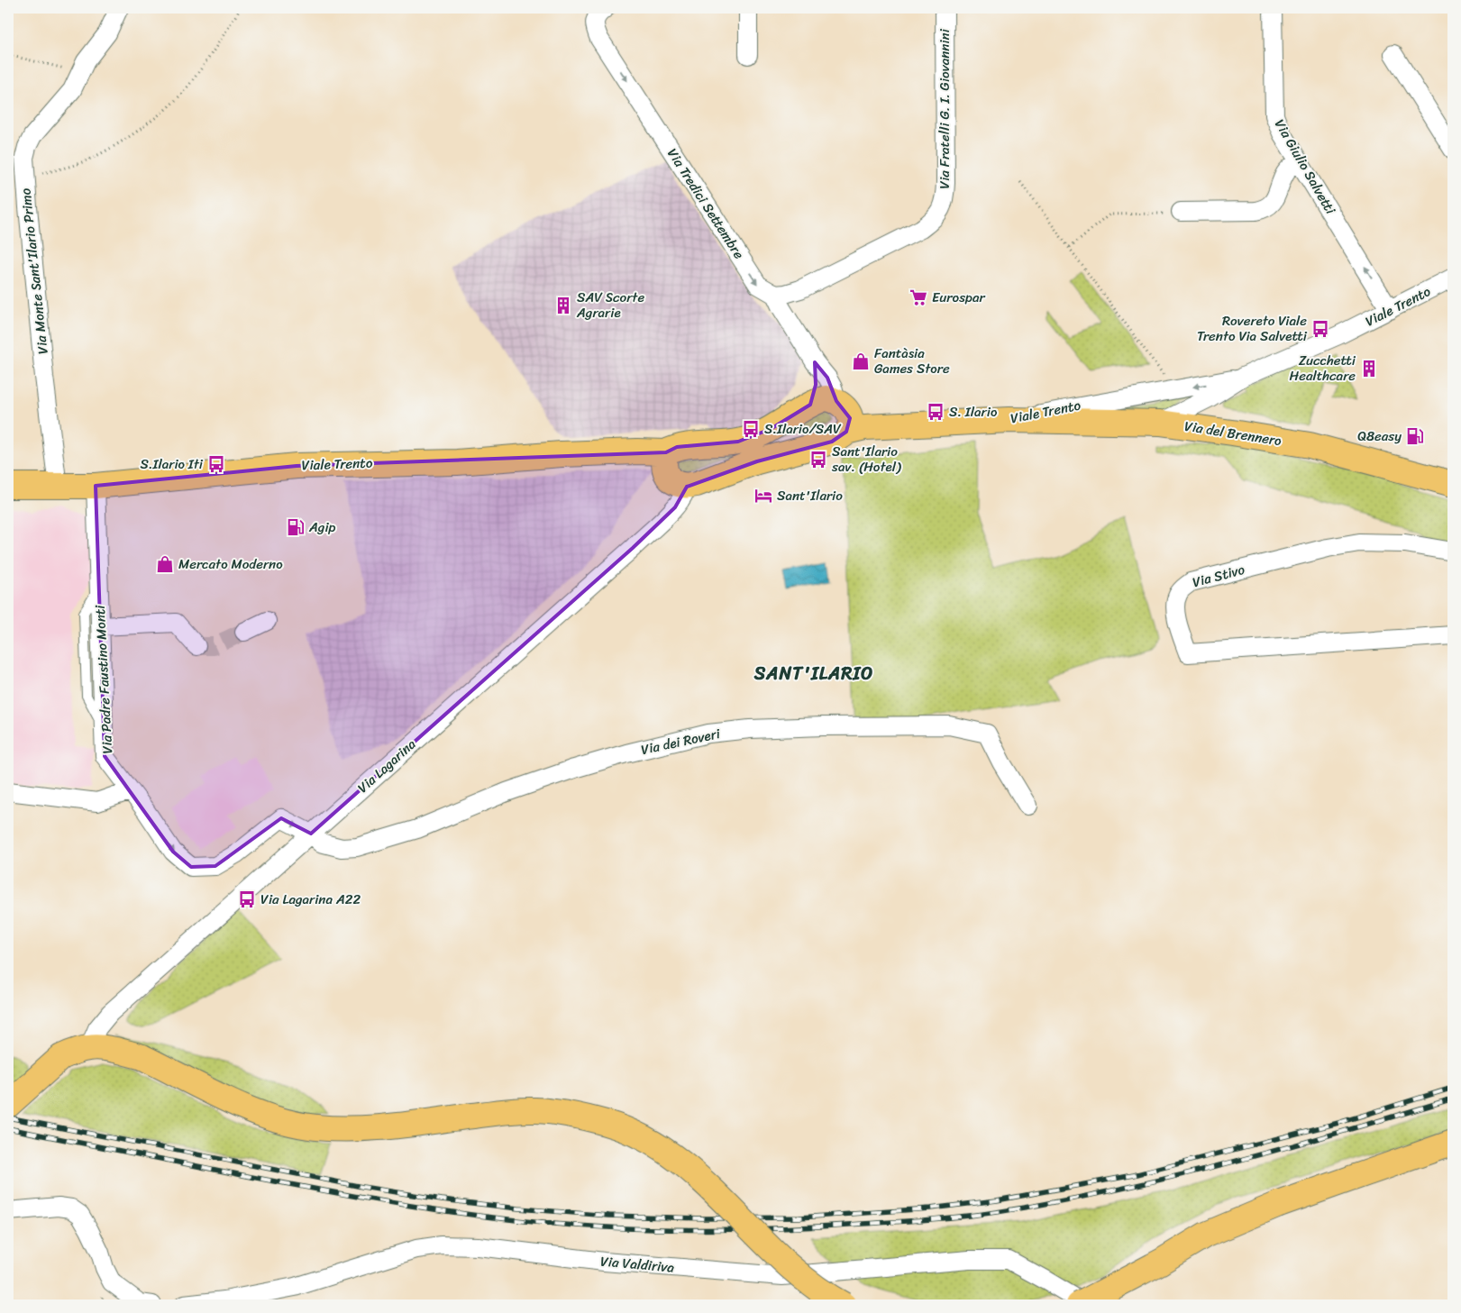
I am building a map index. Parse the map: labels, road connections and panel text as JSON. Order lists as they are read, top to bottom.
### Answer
{
  "streets": {
    "main road": ["Viale Trento", "Via del Brennero"],
    "street": [
      "Via Fratelli G. I. Giovannini",
      "Via Giulio Salvetti",
      "Via Tredici Settembre",
      "Via Monte Sant'Ilario Primo",
      "Via Stivo",
      "Via Padre Faustino Monti",
      "Via dei Roveri",
      "Via Lagarina",
      "Via Valdiriva"
    ]
  },
  "crossings": [
    ["Via Fratelli G. I. Giovannini", "Via Tredici Settembre"],
    ["Via Giulio Salvetti", "Viale Trento"],
    ["Via Tredici Settembre", "Viale Trento"],
    ["Via Monte Sant'Ilario Primo", "Viale Trento"],
    ["Viale Trento", "Via del Brennero"],
    ["Viale Trento", "Via Padre Faustino Monti"],
    ["Viale Trento", "Via Lagarina"],
    ["Via Padre Faustino Monti", "Via dei Roveri"],
    ["Via Padre Faustino Monti", "Via Lagarina"],
    ["Via dei Roveri", "Via Lagarina"]
  ],
  "one_way": ["Via Tredici Settembre"],
  "districts": ["SANT'ILARIO"],
  "places": {
    "supermarket": ["Eurospar"],
    "building": ["SAV Scorte Agrarie", "Zucchetti Healthcare"],
    "bus stop": [
      "Rovereto Viale Trento Via Salvetti",
      "S. Ilario",
      "S.Ilario/SAV",
      "Sant'Ilario sav. (Hotel)",
      "S.Ilario Iti",
      "Via Lagarina A22"
    ],
    "shop": ["Fantàsia Games Store", "Mercato Moderno"],
    "fuel station": ["Q8easy", "Agip"],
    "hotel": ["Sant'Ilario"]
  }
}
